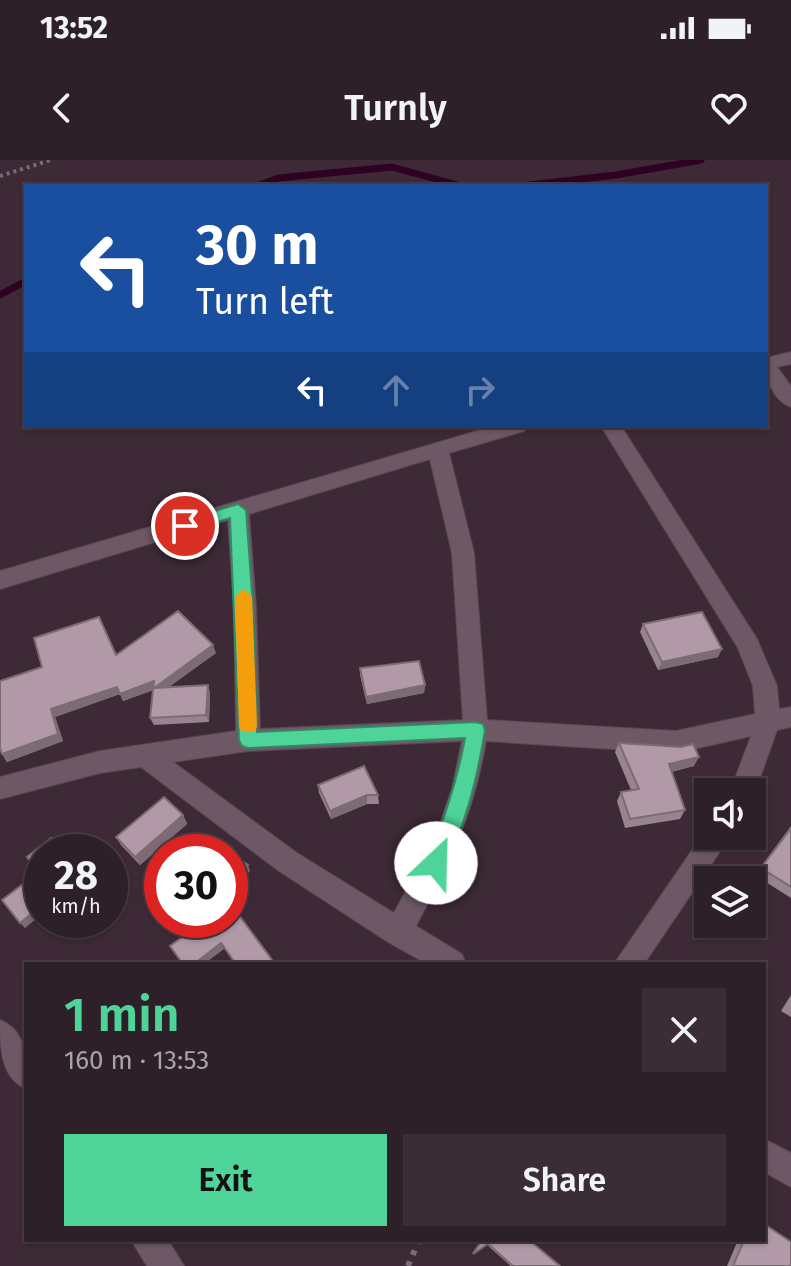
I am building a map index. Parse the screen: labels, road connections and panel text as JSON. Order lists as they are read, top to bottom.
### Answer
{
  "page": {
    "status": "13:52",
    "header": "Turnly",
    "turn": ["30 m", "Turn left"],
    "speed": "28 km/h",
    "limit": "30",
    "heading": ["1 min", "160 m · 13:53"],
    "buttons": ["Exit", "Share"]
  }
}
